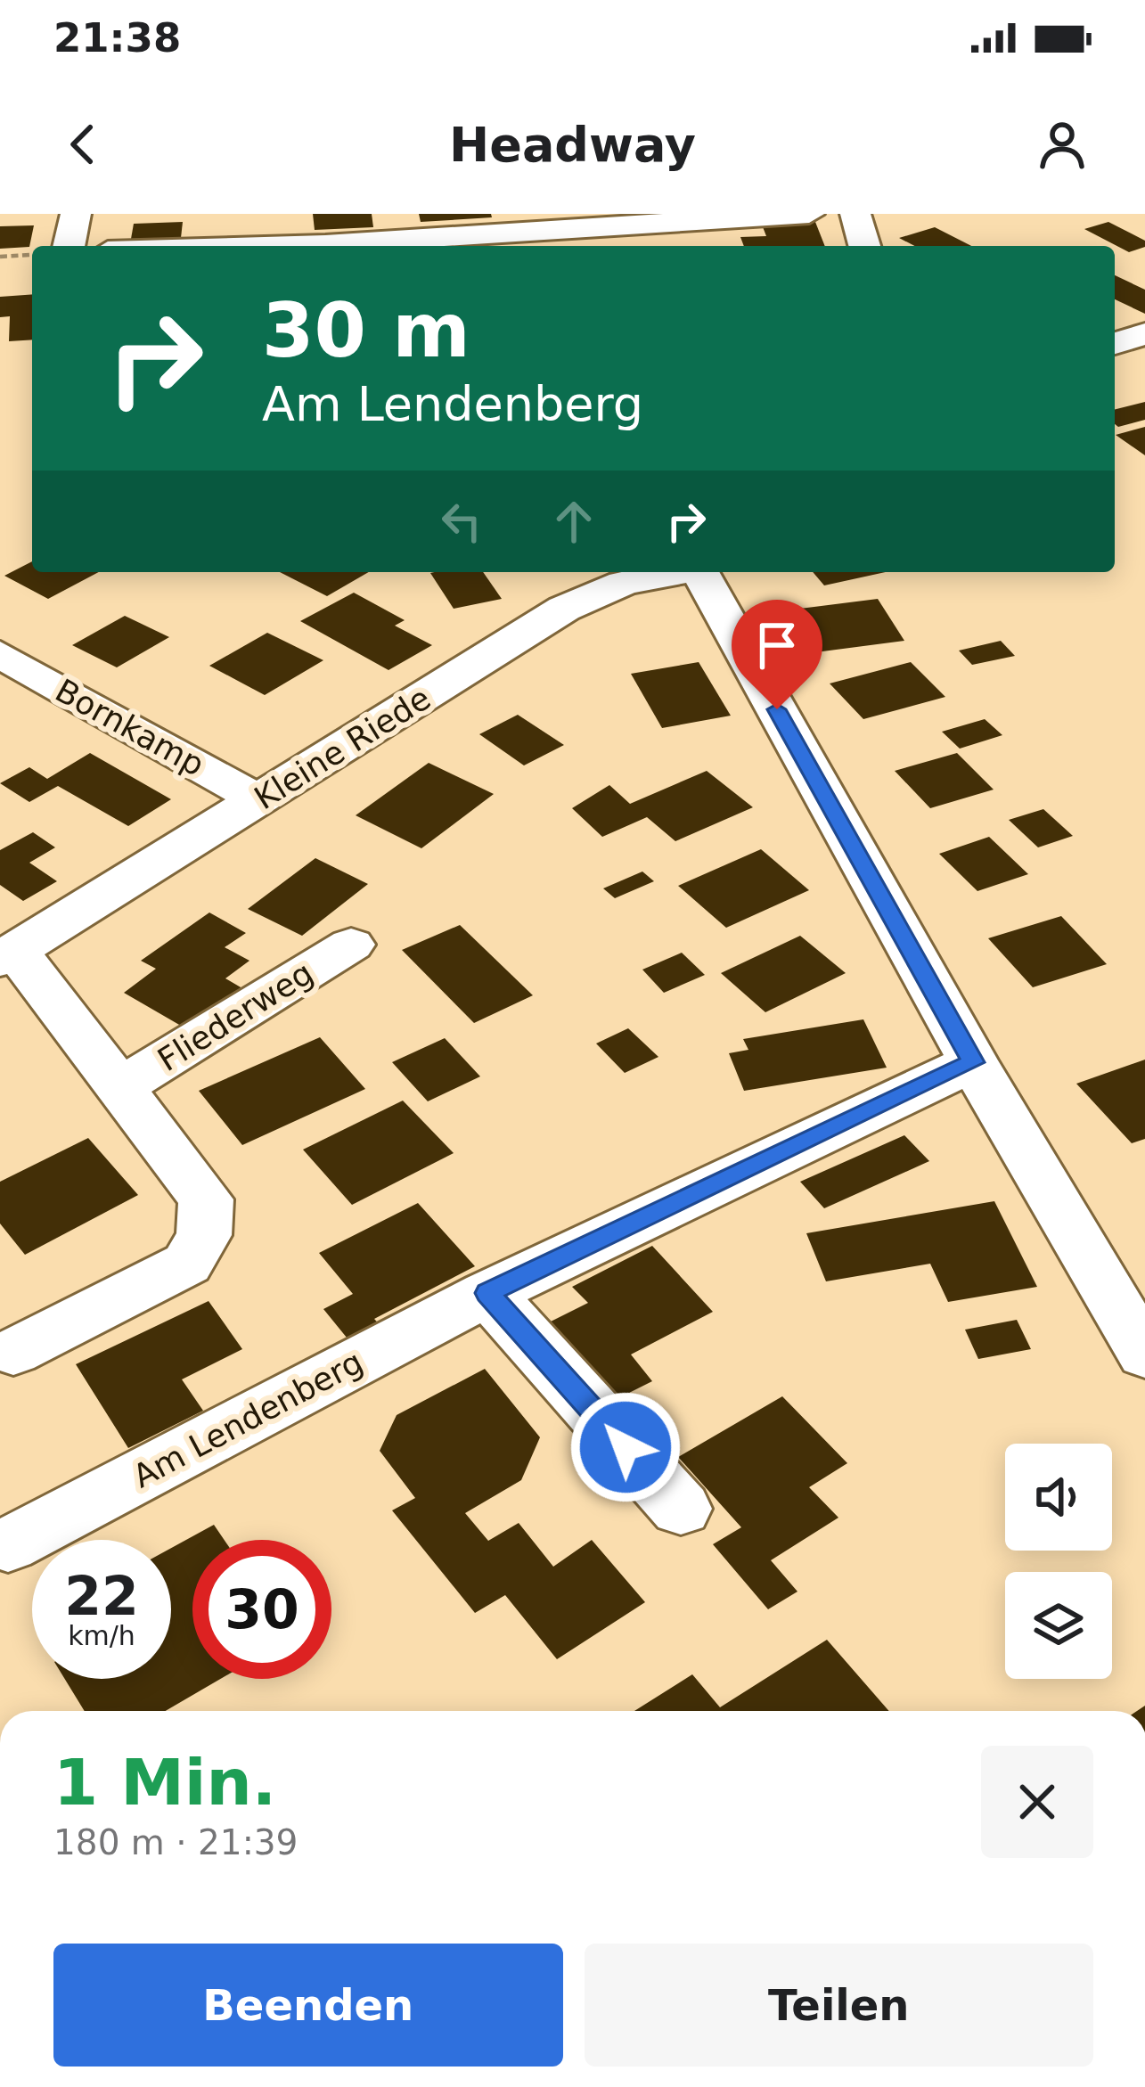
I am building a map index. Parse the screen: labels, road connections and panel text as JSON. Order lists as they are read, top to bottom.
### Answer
{
  "streets": {
    "street": [
      "Bornkamp",
      "Kleine Riede",
      "Fliederweg",
      "Am Lendenberg"
    ]
  },
  "crossings": [
    ["Bornkamp", "Kleine Riede"],
    ["Kleine Riede", "Fliederweg"]
  ],
  "page": {
    "status": "21:38",
    "header": "Headway",
    "turn": ["30 m", "Am Lendenberg"],
    "speed": "22 km/h",
    "limit": "30",
    "heading": ["1 Min.", "180 m · 21:39"],
    "buttons": ["Beenden", "Teilen"]
  }
}
